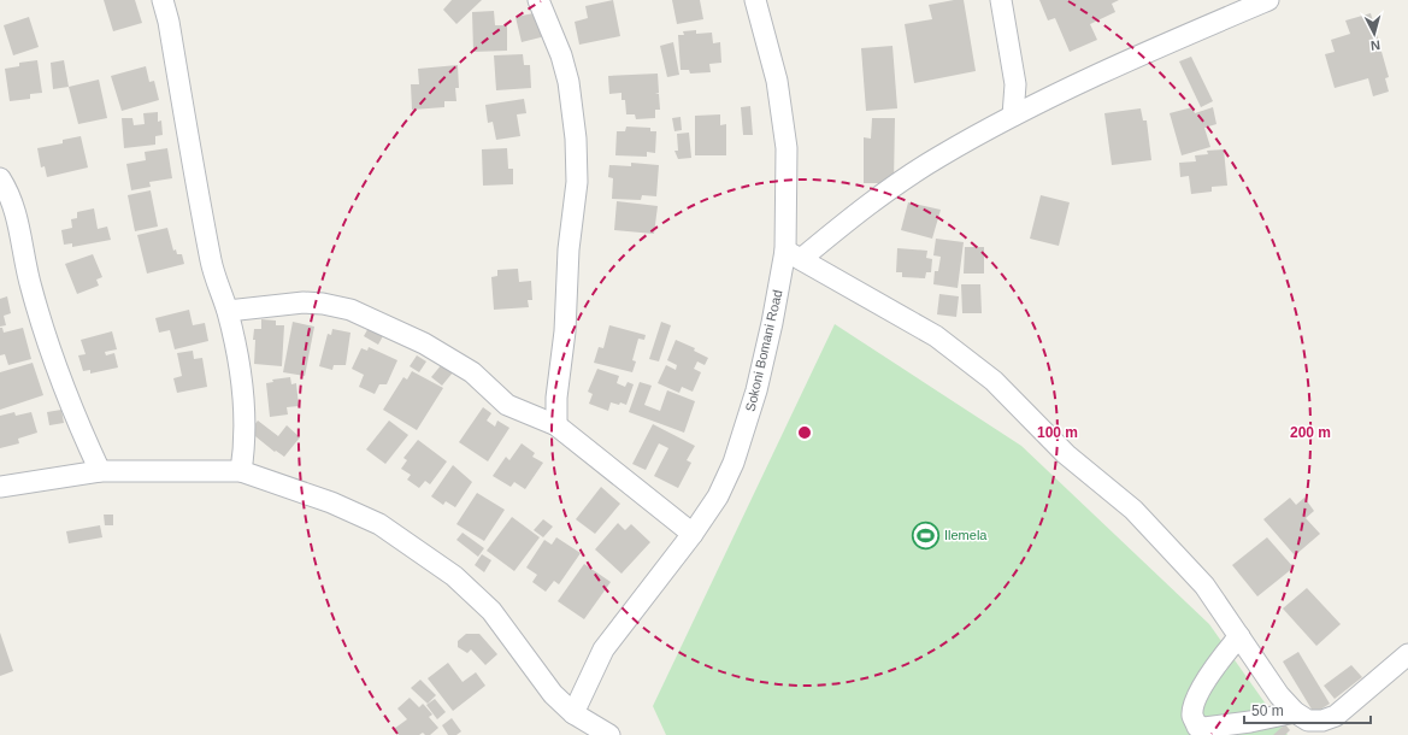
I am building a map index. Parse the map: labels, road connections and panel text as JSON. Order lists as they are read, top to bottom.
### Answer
{
  "streets": {
    "street": ["Sokoni Bomani Road"]
  },
  "places": {
    "sports": ["Ilemela"]
  },
  "scale_bar": "50 m",
  "north": "bottom",
  "rings": ["100 m", "200 m"]
}
